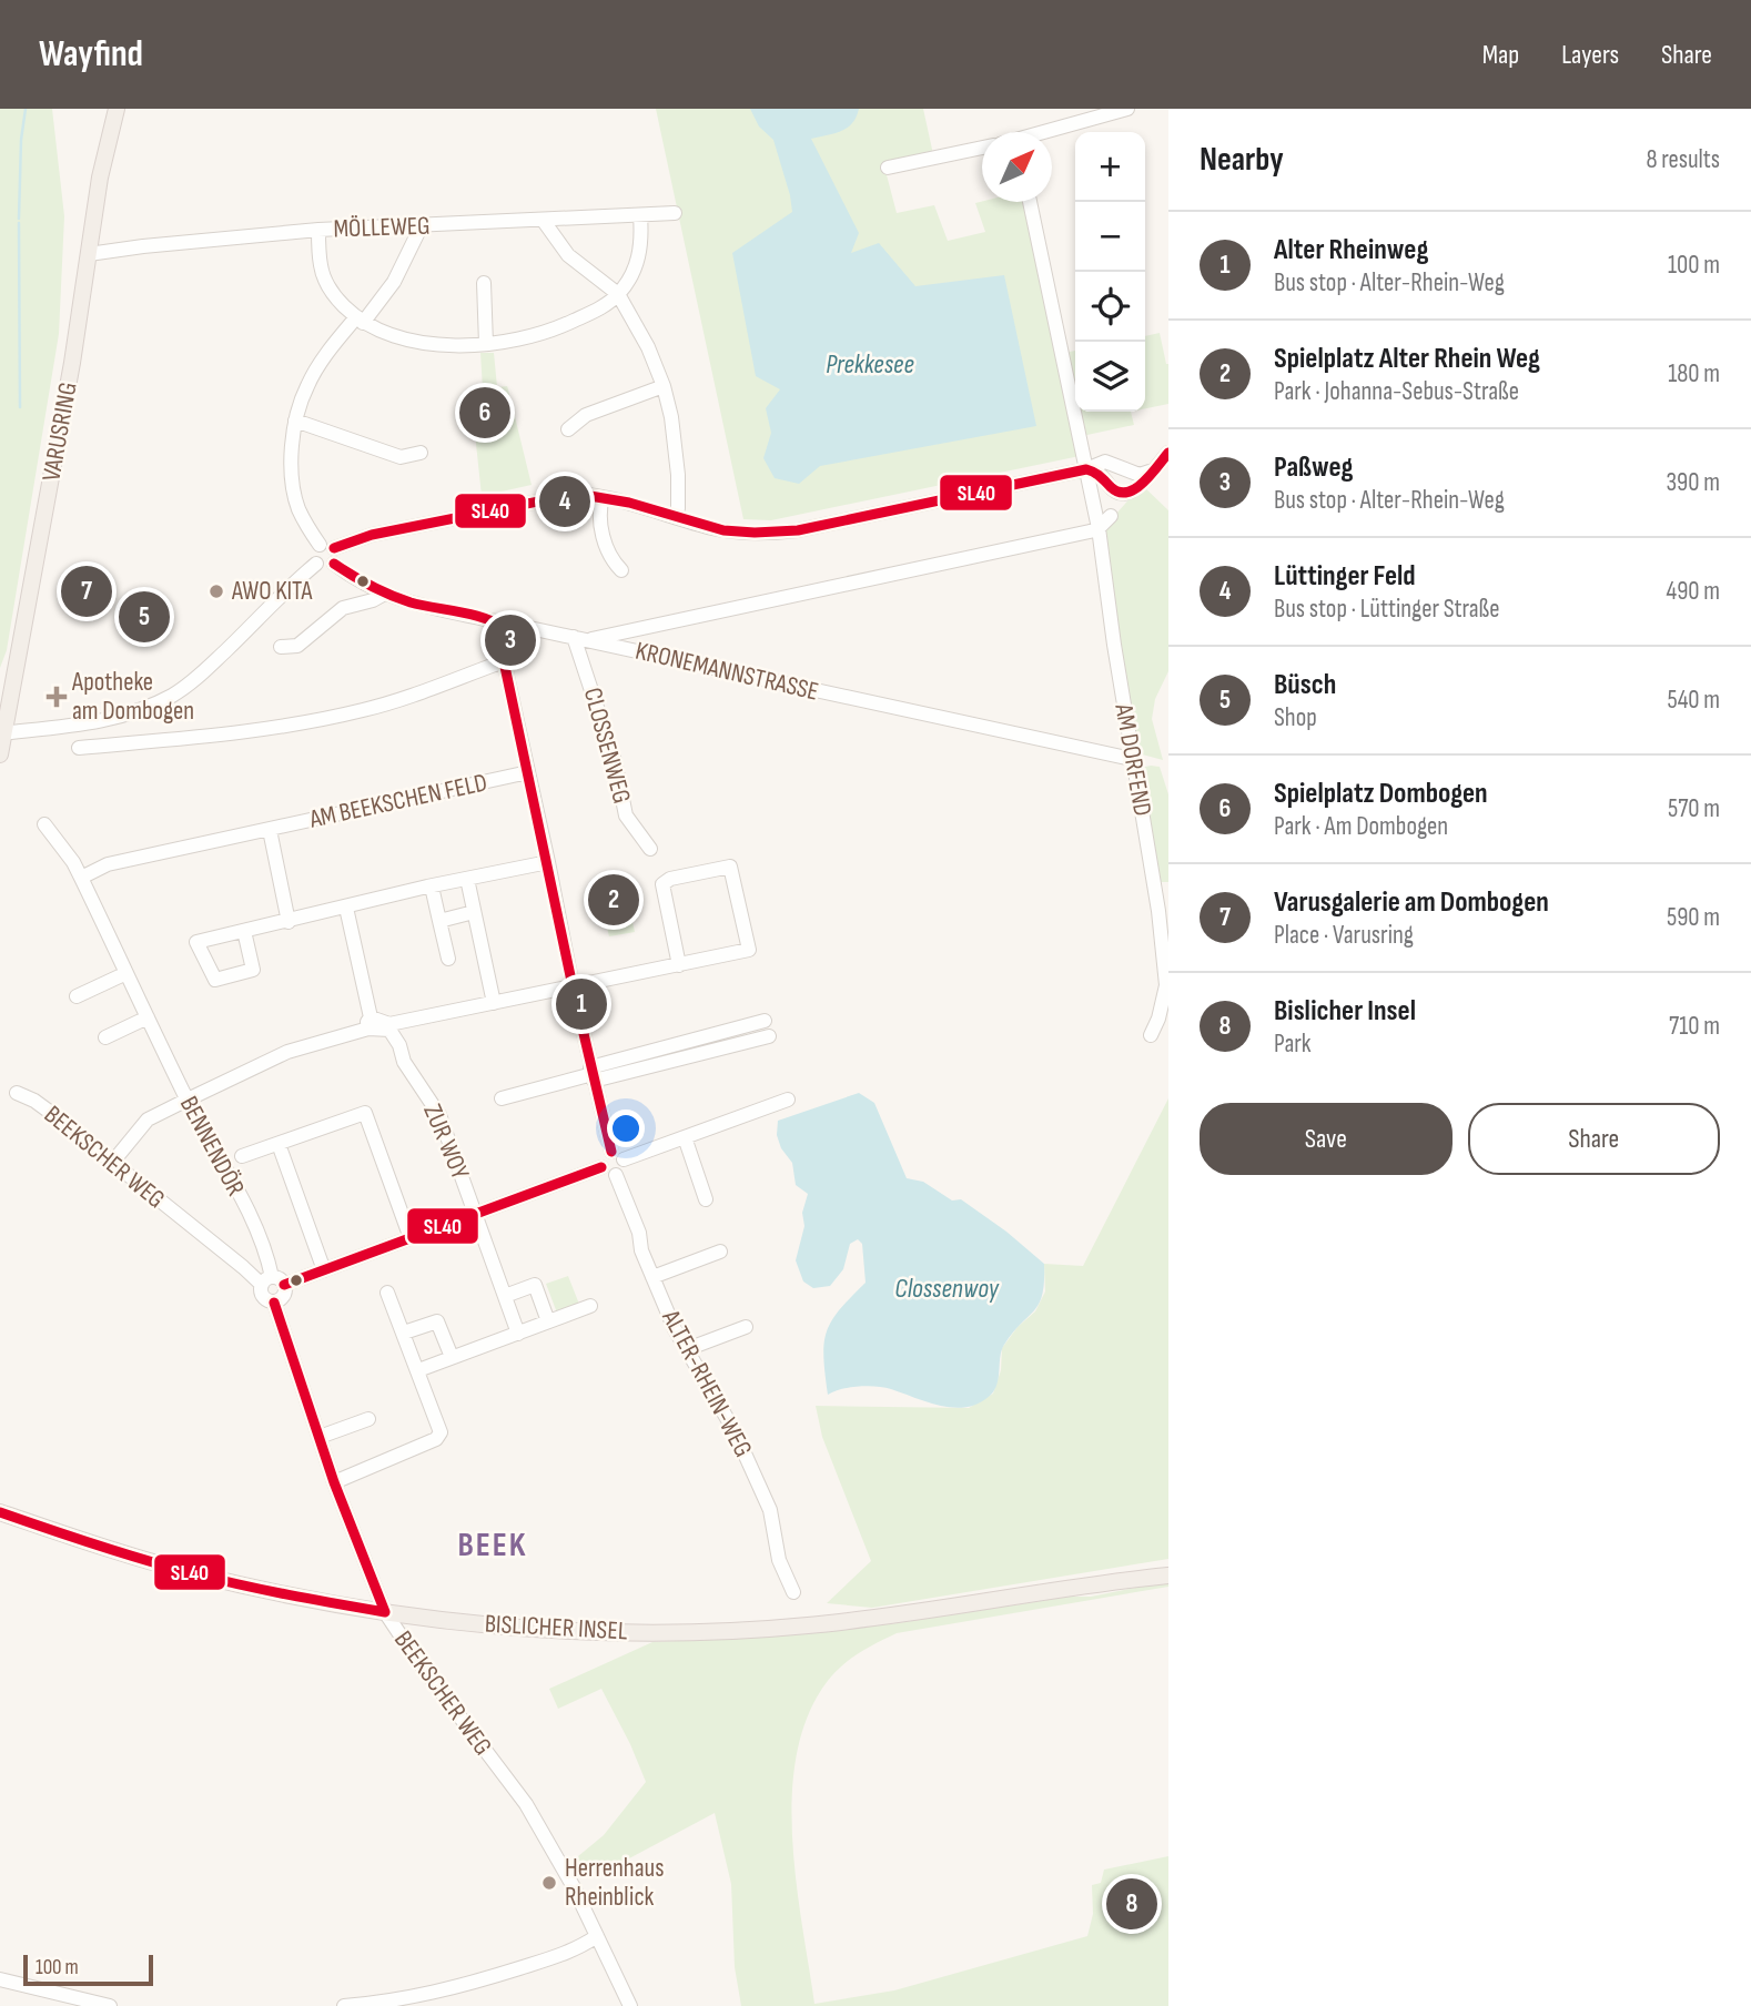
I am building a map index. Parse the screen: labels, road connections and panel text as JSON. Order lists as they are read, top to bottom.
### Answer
{
  "streets": {
    "main road": ["VARUSRING", "BISLICHER INSEL"],
    "street": [
      "MÖLLEWEG",
      "KRONEMANNSTRASSE",
      "CLOSSENWEG",
      "AM DORFEND",
      "AM BEEKSCHEN FELD",
      "ZUR WOY",
      "BENNENDÖR",
      "BEEKSCHER WEG",
      "ALTER-RHEIN-WEG"
    ]
  },
  "crossings": [
    ["MÖLLEWEG", "VARUSRING"],
    ["KRONEMANNSTRASSE", "CLOSSENWEG"],
    ["KRONEMANNSTRASSE", "AM DORFEND"],
    ["AM BEEKSCHEN FELD", "BENNENDÖR"],
    ["BENNENDÖR", "BEEKSCHER WEG"],
    ["BEEKSCHER WEG", "BISLICHER INSEL"]
  ],
  "districts": ["BEEK"],
  "water": ["Prekkesee", "Clossenwoy"],
  "places": {
    "other": ["AWO KITA", "Herrenhaus Rheinblick"],
    "health": ["Apotheke am Dombogen"]
  },
  "lines": ["transit line SL40"],
  "scale_bar": "100 m",
  "north": "top right",
  "page": {
    "header": "Wayfind",
    "nav": ["Map", "Layers", "Share"],
    "heading": ["Nearby", "8 results"],
    "map_buttons": ["+", "−"],
    "list": [
      {
        "mark": "1",
        "name": "Alter Rheinweg",
        "note": "Bus stop · Alter-Rhein-Weg",
        "value": "100 m"
      },
      {
        "mark": "2",
        "name": "Spielplatz Alter Rhein Weg",
        "note": "Park · Johanna-Sebus-Straße",
        "value": "180 m"
      },
      {
        "mark": "3",
        "name": "Paßweg",
        "note": "Bus stop · Alter-Rhein-Weg",
        "value": "390 m"
      },
      {
        "mark": "4",
        "name": "Lüttinger Feld",
        "note": "Bus stop · Lüttinger Straße",
        "value": "490 m"
      },
      {
        "mark": "5",
        "name": "Büsch",
        "note": "Shop",
        "value": "540 m"
      },
      {
        "mark": "6",
        "name": "Spielplatz Dombogen",
        "note": "Park · Am Dombogen",
        "value": "570 m"
      },
      {
        "mark": "7",
        "name": "Varusgalerie am Dombogen",
        "note": "Place · Varusring",
        "value": "590 m"
      },
      {
        "mark": "8",
        "name": "Bislicher Insel",
        "note": "Park",
        "value": "710 m"
      }
    ],
    "pins": [
      "6",
      "4",
      "7",
      "5",
      "3",
      "2",
      "1",
      "8"
    ],
    "buttons": ["Save", "Share"],
    "scale": "100 m"
  }
}
